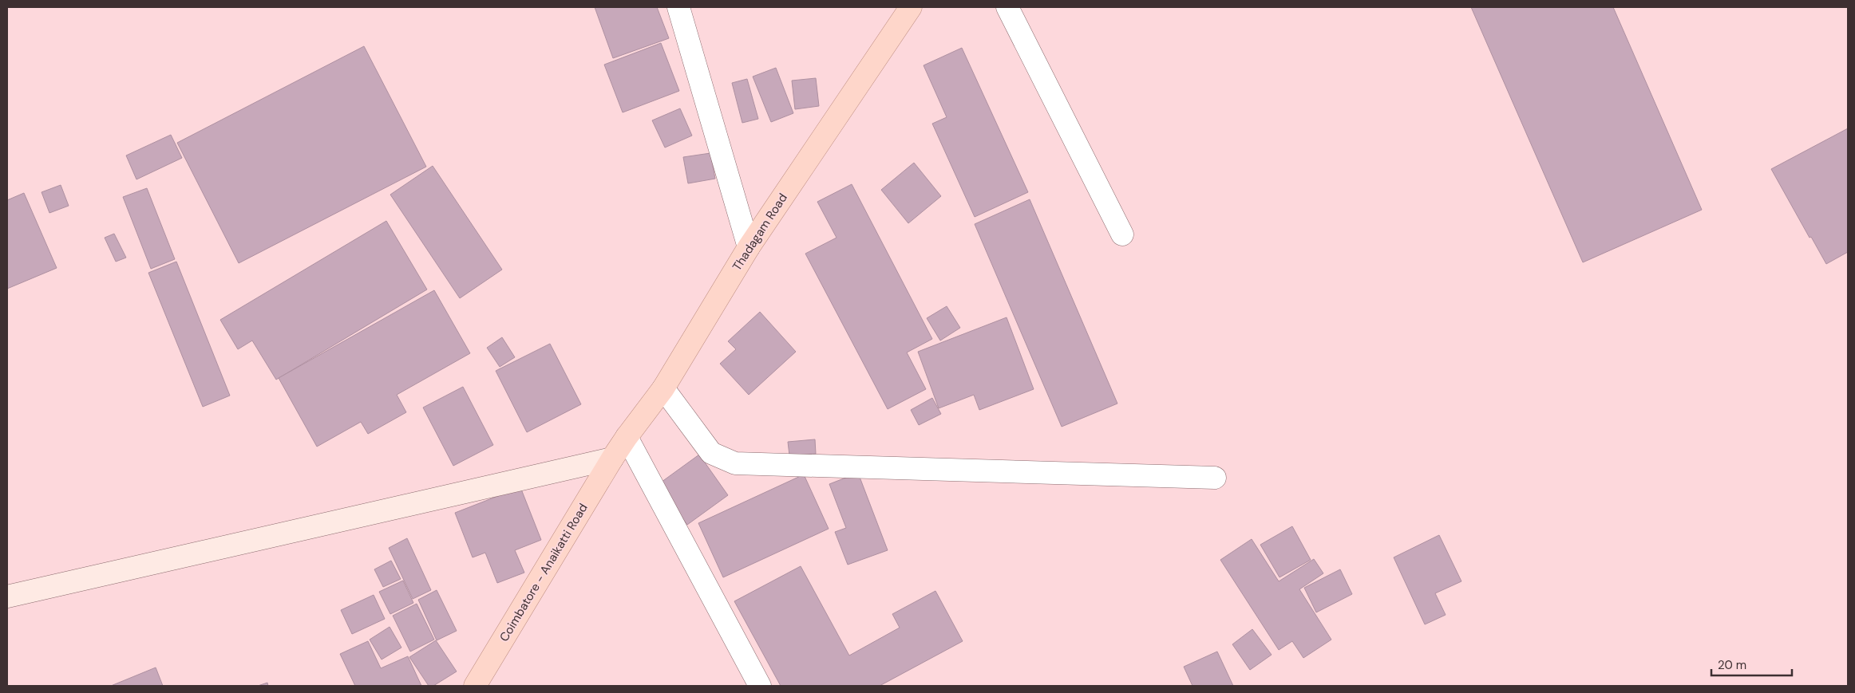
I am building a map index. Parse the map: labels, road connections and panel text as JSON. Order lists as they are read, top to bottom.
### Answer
{
  "streets": {
    "main road": ["Thadagam Road", "Coimbatore - Anaikatti Road"]
  },
  "crossings": [
    ["Thadagam Road", "Coimbatore - Anaikatti Road"]
  ],
  "scale_bar": "20 m"
}
